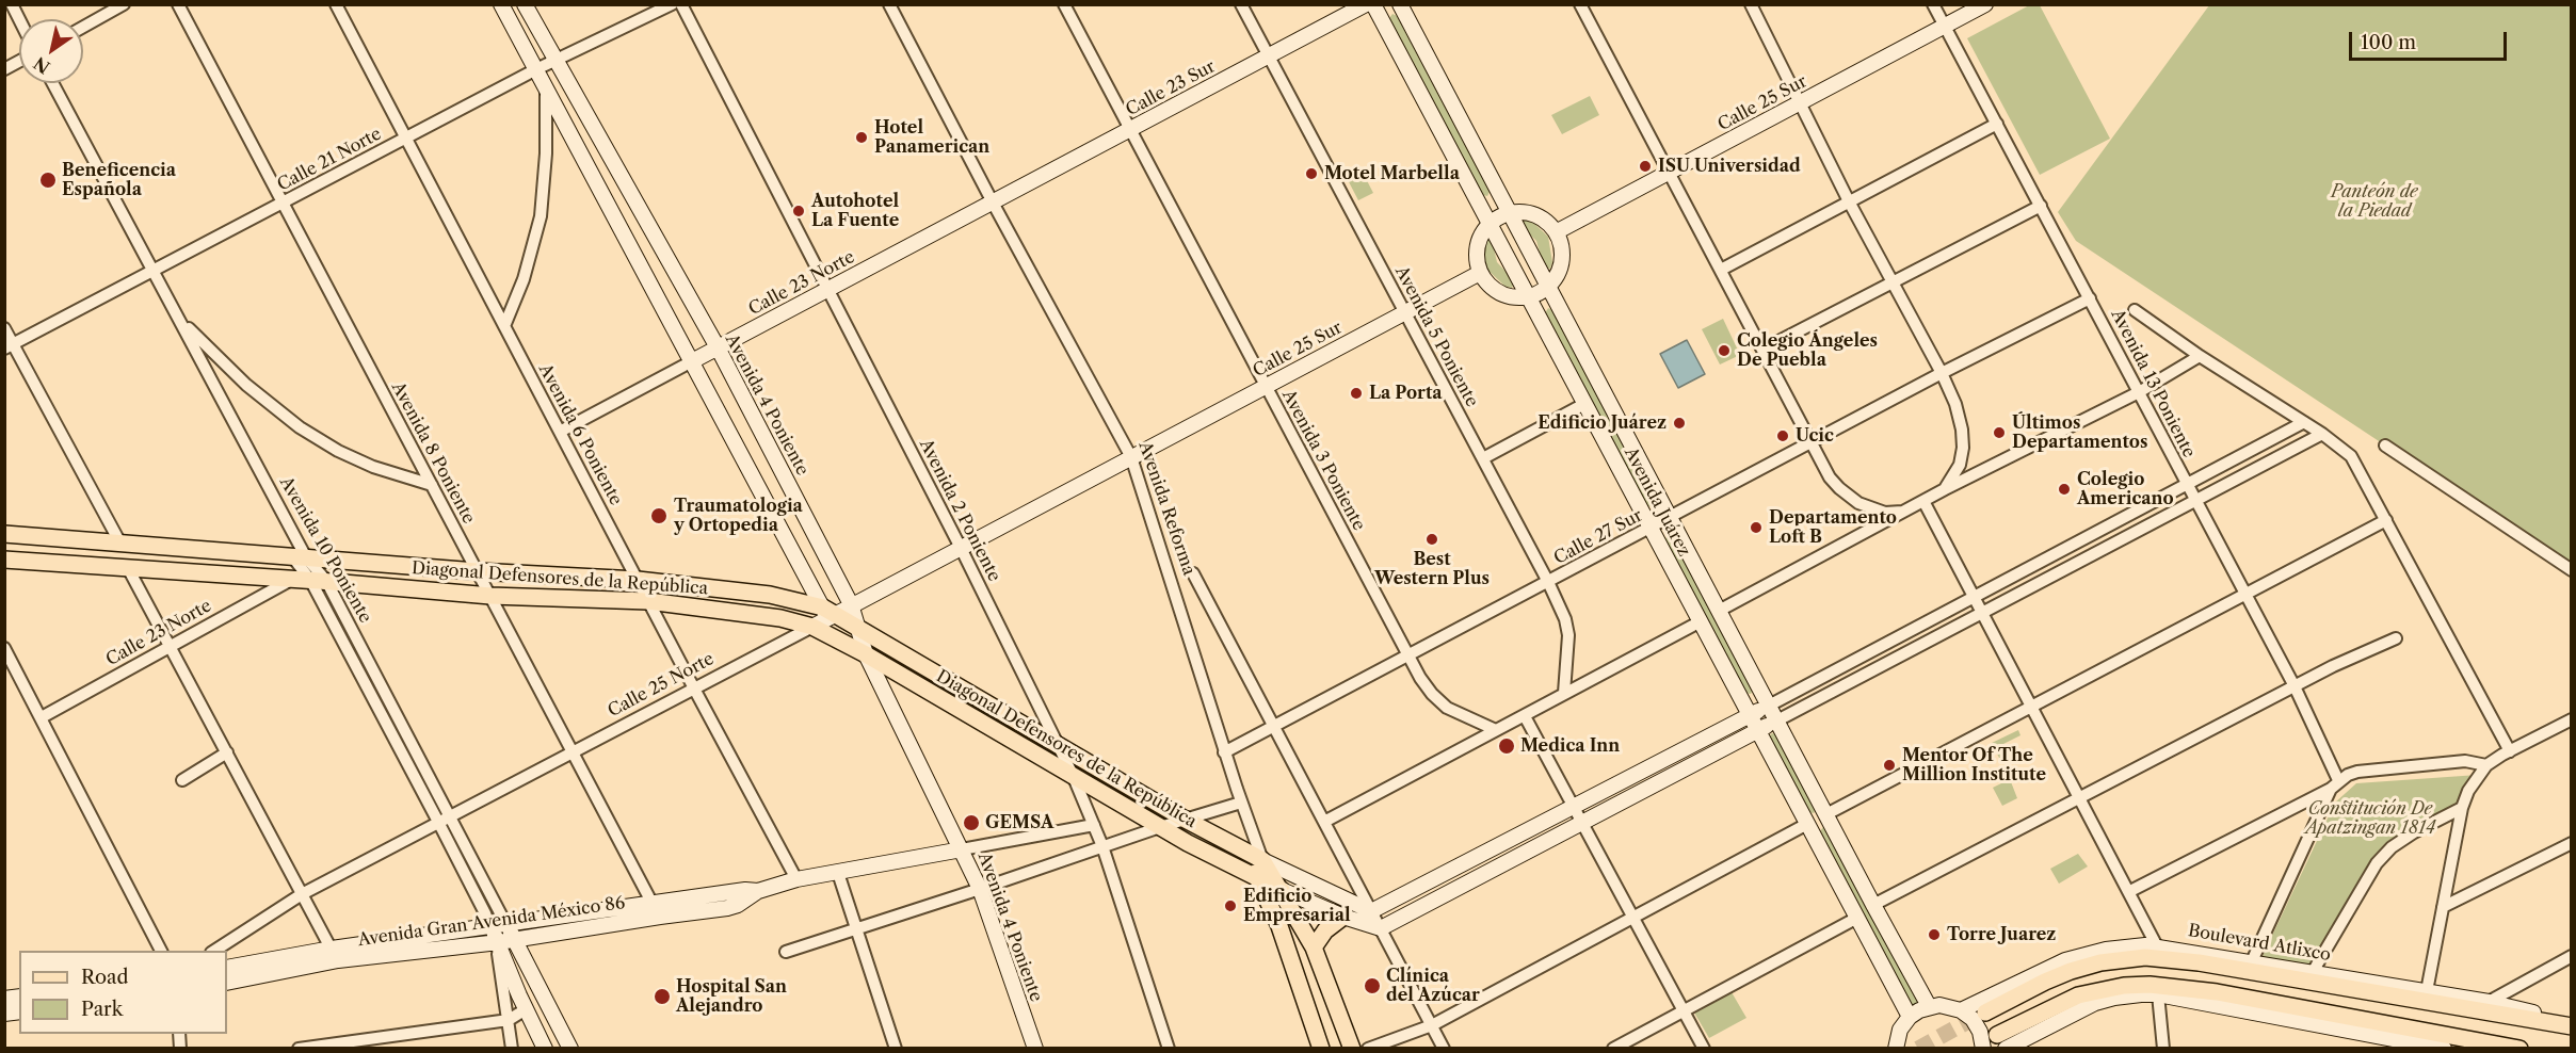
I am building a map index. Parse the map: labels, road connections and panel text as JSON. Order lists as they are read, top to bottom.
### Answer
{
  "streets": {
    "main road": [
      "Calle 23 Sur",
      "Calle 25 Sur",
      "Calle 23 Norte",
      "Avenida 4 Poniente",
      "Avenida Juárez",
      "Avenida Reforma",
      "Avenida 10 Poniente",
      "Diagonal Defensores de la República",
      "Calle 25 Norte",
      "Avenida Gran Avenida México 86",
      "Boulevard Atlixco"
    ],
    "street": [
      "Calle 21 Norte",
      "Avenida 5 Poniente",
      "Avenida 13 Poniente",
      "Avenida 6 Poniente",
      "Avenida 8 Poniente",
      "Avenida 3 Poniente",
      "Avenida 2 Poniente",
      "Calle 27 Sur"
    ]
  },
  "crossings": [
    ["Calle 23 Sur", "Calle 23 Norte"],
    ["Calle 23 Sur", "Avenida 5 Poniente"],
    ["Calle 23 Sur", "Avenida 3 Poniente"],
    ["Calle 23 Sur", "Avenida Reforma"],
    ["Calle 25 Sur", "Avenida 5 Poniente"],
    ["Calle 25 Sur", "Avenida 13 Poniente"],
    ["Calle 25 Sur", "Avenida 3 Poniente"],
    ["Calle 25 Sur", "Avenida Reforma"],
    ["Calle 25 Sur", "Calle 25 Norte"],
    ["Calle 21 Norte", "Avenida 4 Poniente"],
    ["Calle 21 Norte", "Avenida 6 Poniente"],
    ["Calle 21 Norte", "Avenida 8 Poniente"],
    ["Calle 21 Norte", "Avenida 10 Poniente"],
    ["Calle 23 Norte", "Avenida 4 Poniente"],
    ["Calle 23 Norte", "Avenida 6 Poniente"],
    ["Calle 23 Norte", "Avenida Reforma"],
    ["Calle 23 Norte", "Avenida 2 Poniente"],
    ["Calle 23 Norte", "Diagonal Defensores de la República"],
    ["Avenida 5 Poniente", "Calle 27 Sur"],
    ["Avenida 13 Poniente", "Calle 27 Sur"],
    ["Avenida 4 Poniente", "Diagonal Defensores de la República"],
    ["Avenida 4 Poniente", "Calle 25 Norte"],
    ["Avenida 4 Poniente", "Avenida Gran Avenida México 86"],
    ["Avenida 6 Poniente", "Diagonal Defensores de la República"],
    ["Avenida 6 Poniente", "Calle 25 Norte"],
    ["Avenida 6 Poniente", "Avenida Gran Avenida México 86"],
    ["Avenida 8 Poniente", "Diagonal Defensores de la República"],
    ["Avenida 8 Poniente", "Calle 25 Norte"],
    ["Avenida 8 Poniente", "Avenida Gran Avenida México 86"],
    ["Avenida 3 Poniente", "Calle 27 Sur"],
    ["Avenida Juárez", "Calle 27 Sur"],
    ["Avenida Reforma", "Calle 27 Sur"],
    ["Avenida Reforma", "Diagonal Defensores de la República"],
    ["Avenida Reforma", "Calle 25 Norte"],
    ["Avenida 2 Poniente", "Diagonal Defensores de la República"],
    ["Avenida 2 Poniente", "Calle 25 Norte"],
    ["Avenida 2 Poniente", "Avenida Gran Avenida México 86"],
    ["Avenida 10 Poniente", "Diagonal Defensores de la República"],
    ["Avenida 10 Poniente", "Calle 25 Norte"],
    ["Avenida 10 Poniente", "Avenida Gran Avenida México 86"],
    ["Diagonal Defensores de la República", "Calle 25 Norte"]
  ],
  "parks": ["Panteón de la Piedad", "Constitución De Apatzingan 1814"],
  "places": [
    "Hotel Panamerican",
    "ISU Universidad",
    "Motel Marbella",
    "Beneficencia Española",
    "Autohotel La Fuente",
    "Colegio Ángeles De Puebla",
    "La Porta",
    "Edificio Juárez",
    "Últimos Departamentos",
    "Ucic",
    "Colegio Americano",
    "Traumatologia y Ortopedia",
    "Departamento Loft B",
    "Best Western Plus",
    "Medica Inn",
    "Mentor Of The Million Institute",
    "GEMSA",
    "Edificio Empresarial",
    "Torre Juarez",
    "Clínica del Azúcar",
    "Hospital San Alejandro"
  ],
  "legend": ["Road", "Park"],
  "scale_bar": "100 m",
  "north": "bottom left"
}
